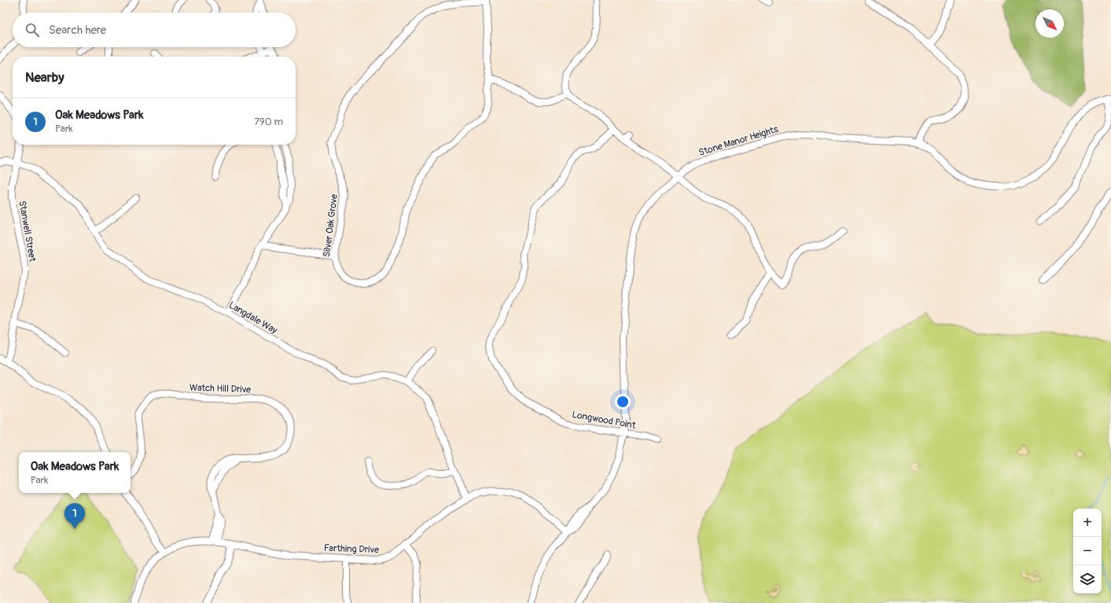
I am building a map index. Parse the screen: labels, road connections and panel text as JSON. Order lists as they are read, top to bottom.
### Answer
{
  "streets": {
    "street": [
      "Stone Manor Heights",
      "Silver Oak Grove",
      "Stanwell Street",
      "Langdale Way",
      "Watch Hill Drive",
      "Longwood Point",
      "Farthing Drive"
    ]
  },
  "crossings": [
    ["Stone Manor Heights", "Longwood Point"],
    ["Stone Manor Heights", "Farthing Drive"],
    ["Stanwell Street", "Langdale Way"],
    ["Langdale Way", "Farthing Drive"],
    ["Watch Hill Drive", "Farthing Drive"]
  ],
  "north": "bottom right",
  "page": {
    "search": "Search here",
    "heading": "Nearby",
    "list": [
      {
        "mark": "1",
        "name": "Oak Meadows Park",
        "note": "Park",
        "value": "790 m"
      }
    ],
    "popup": ["Oak Meadows Park", "Park"],
    "pins": "1",
    "map_buttons": ["+", "−"]
  }
}
